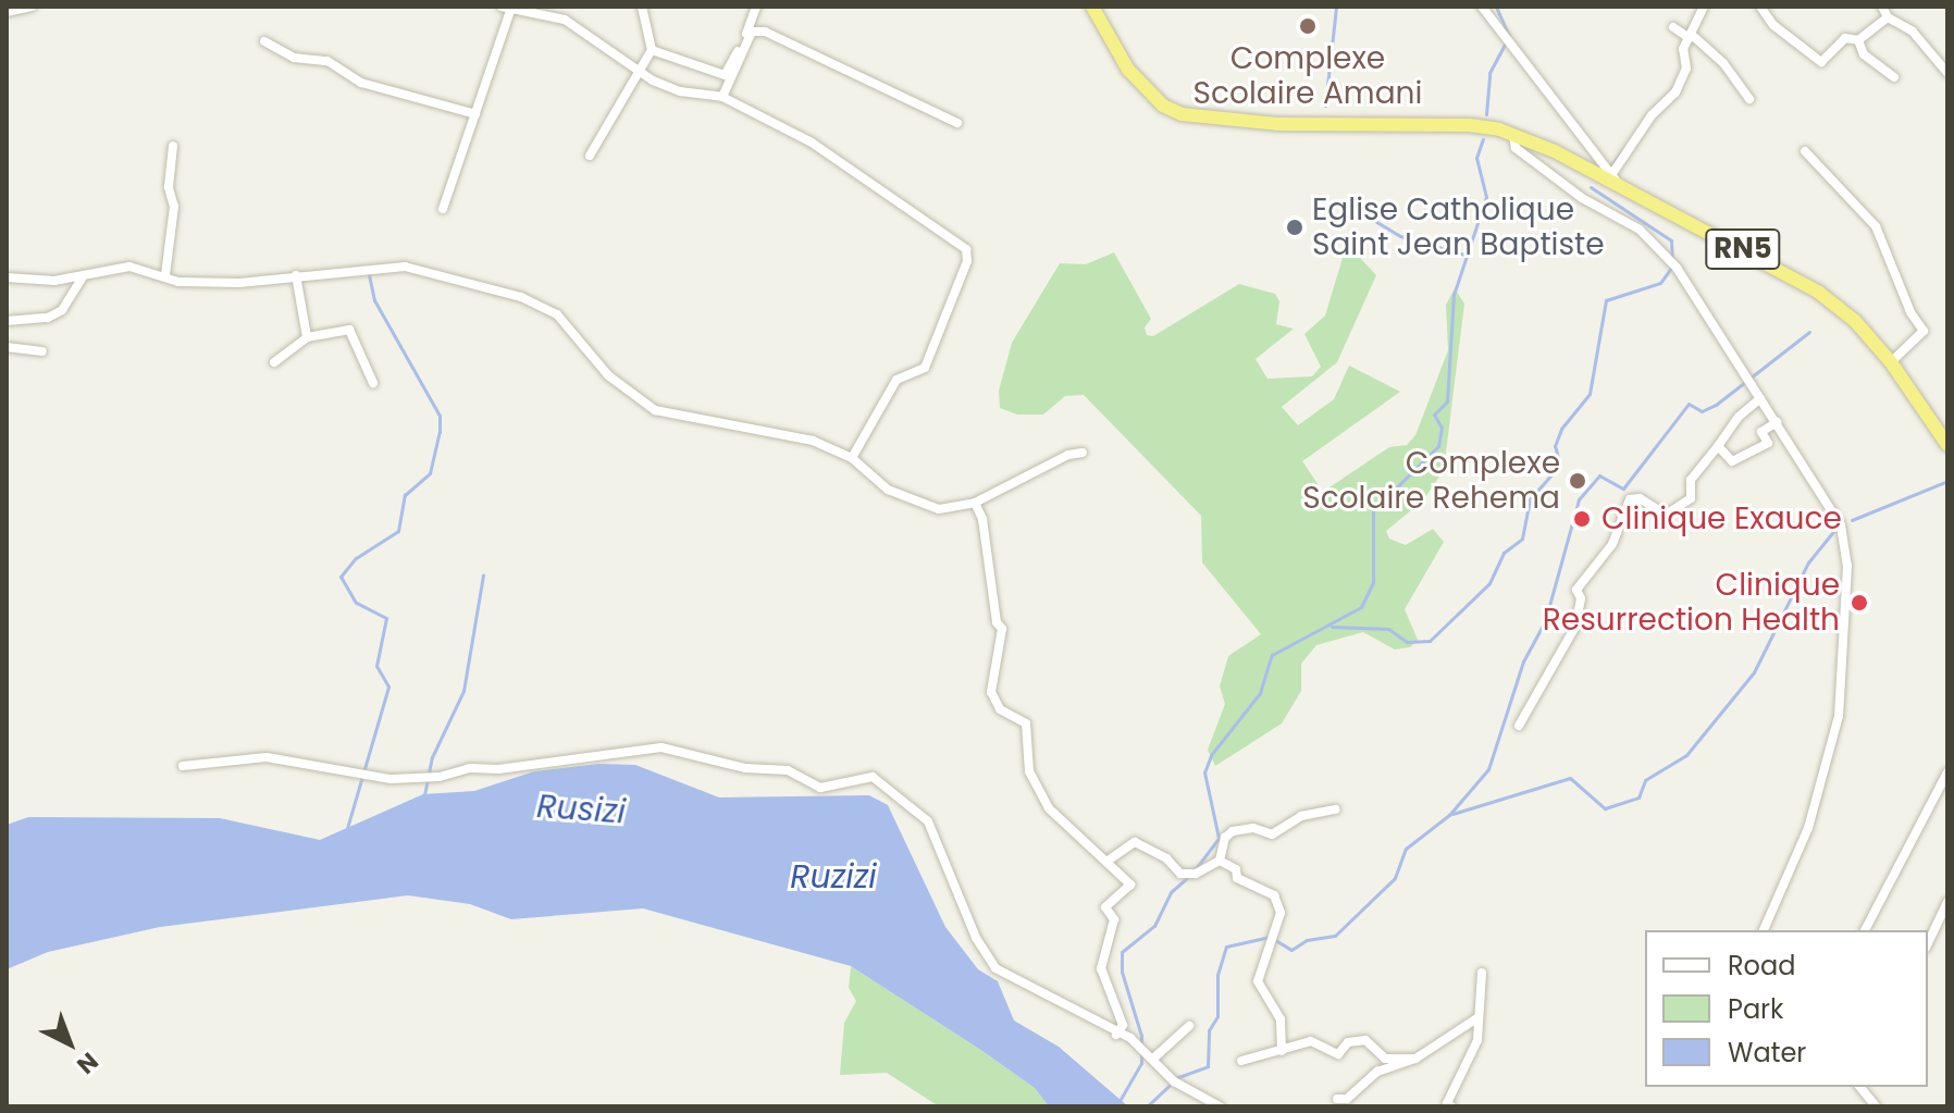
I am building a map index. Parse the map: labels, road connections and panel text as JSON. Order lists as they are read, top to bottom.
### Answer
{
  "streets": {
    "highway": ["RN5"]
  },
  "water": ["Rusizi", "Ruzizi"],
  "places": [
    "Complexe Scolaire Amani",
    "Eglise Catholique Saint Jean Baptiste",
    "Complexe Scolaire Rehema",
    "Clinique Exauce",
    "Clinique Resurrection Health"
  ],
  "legend": ["Road", "Park", "Water"],
  "north": "bottom right"
}
